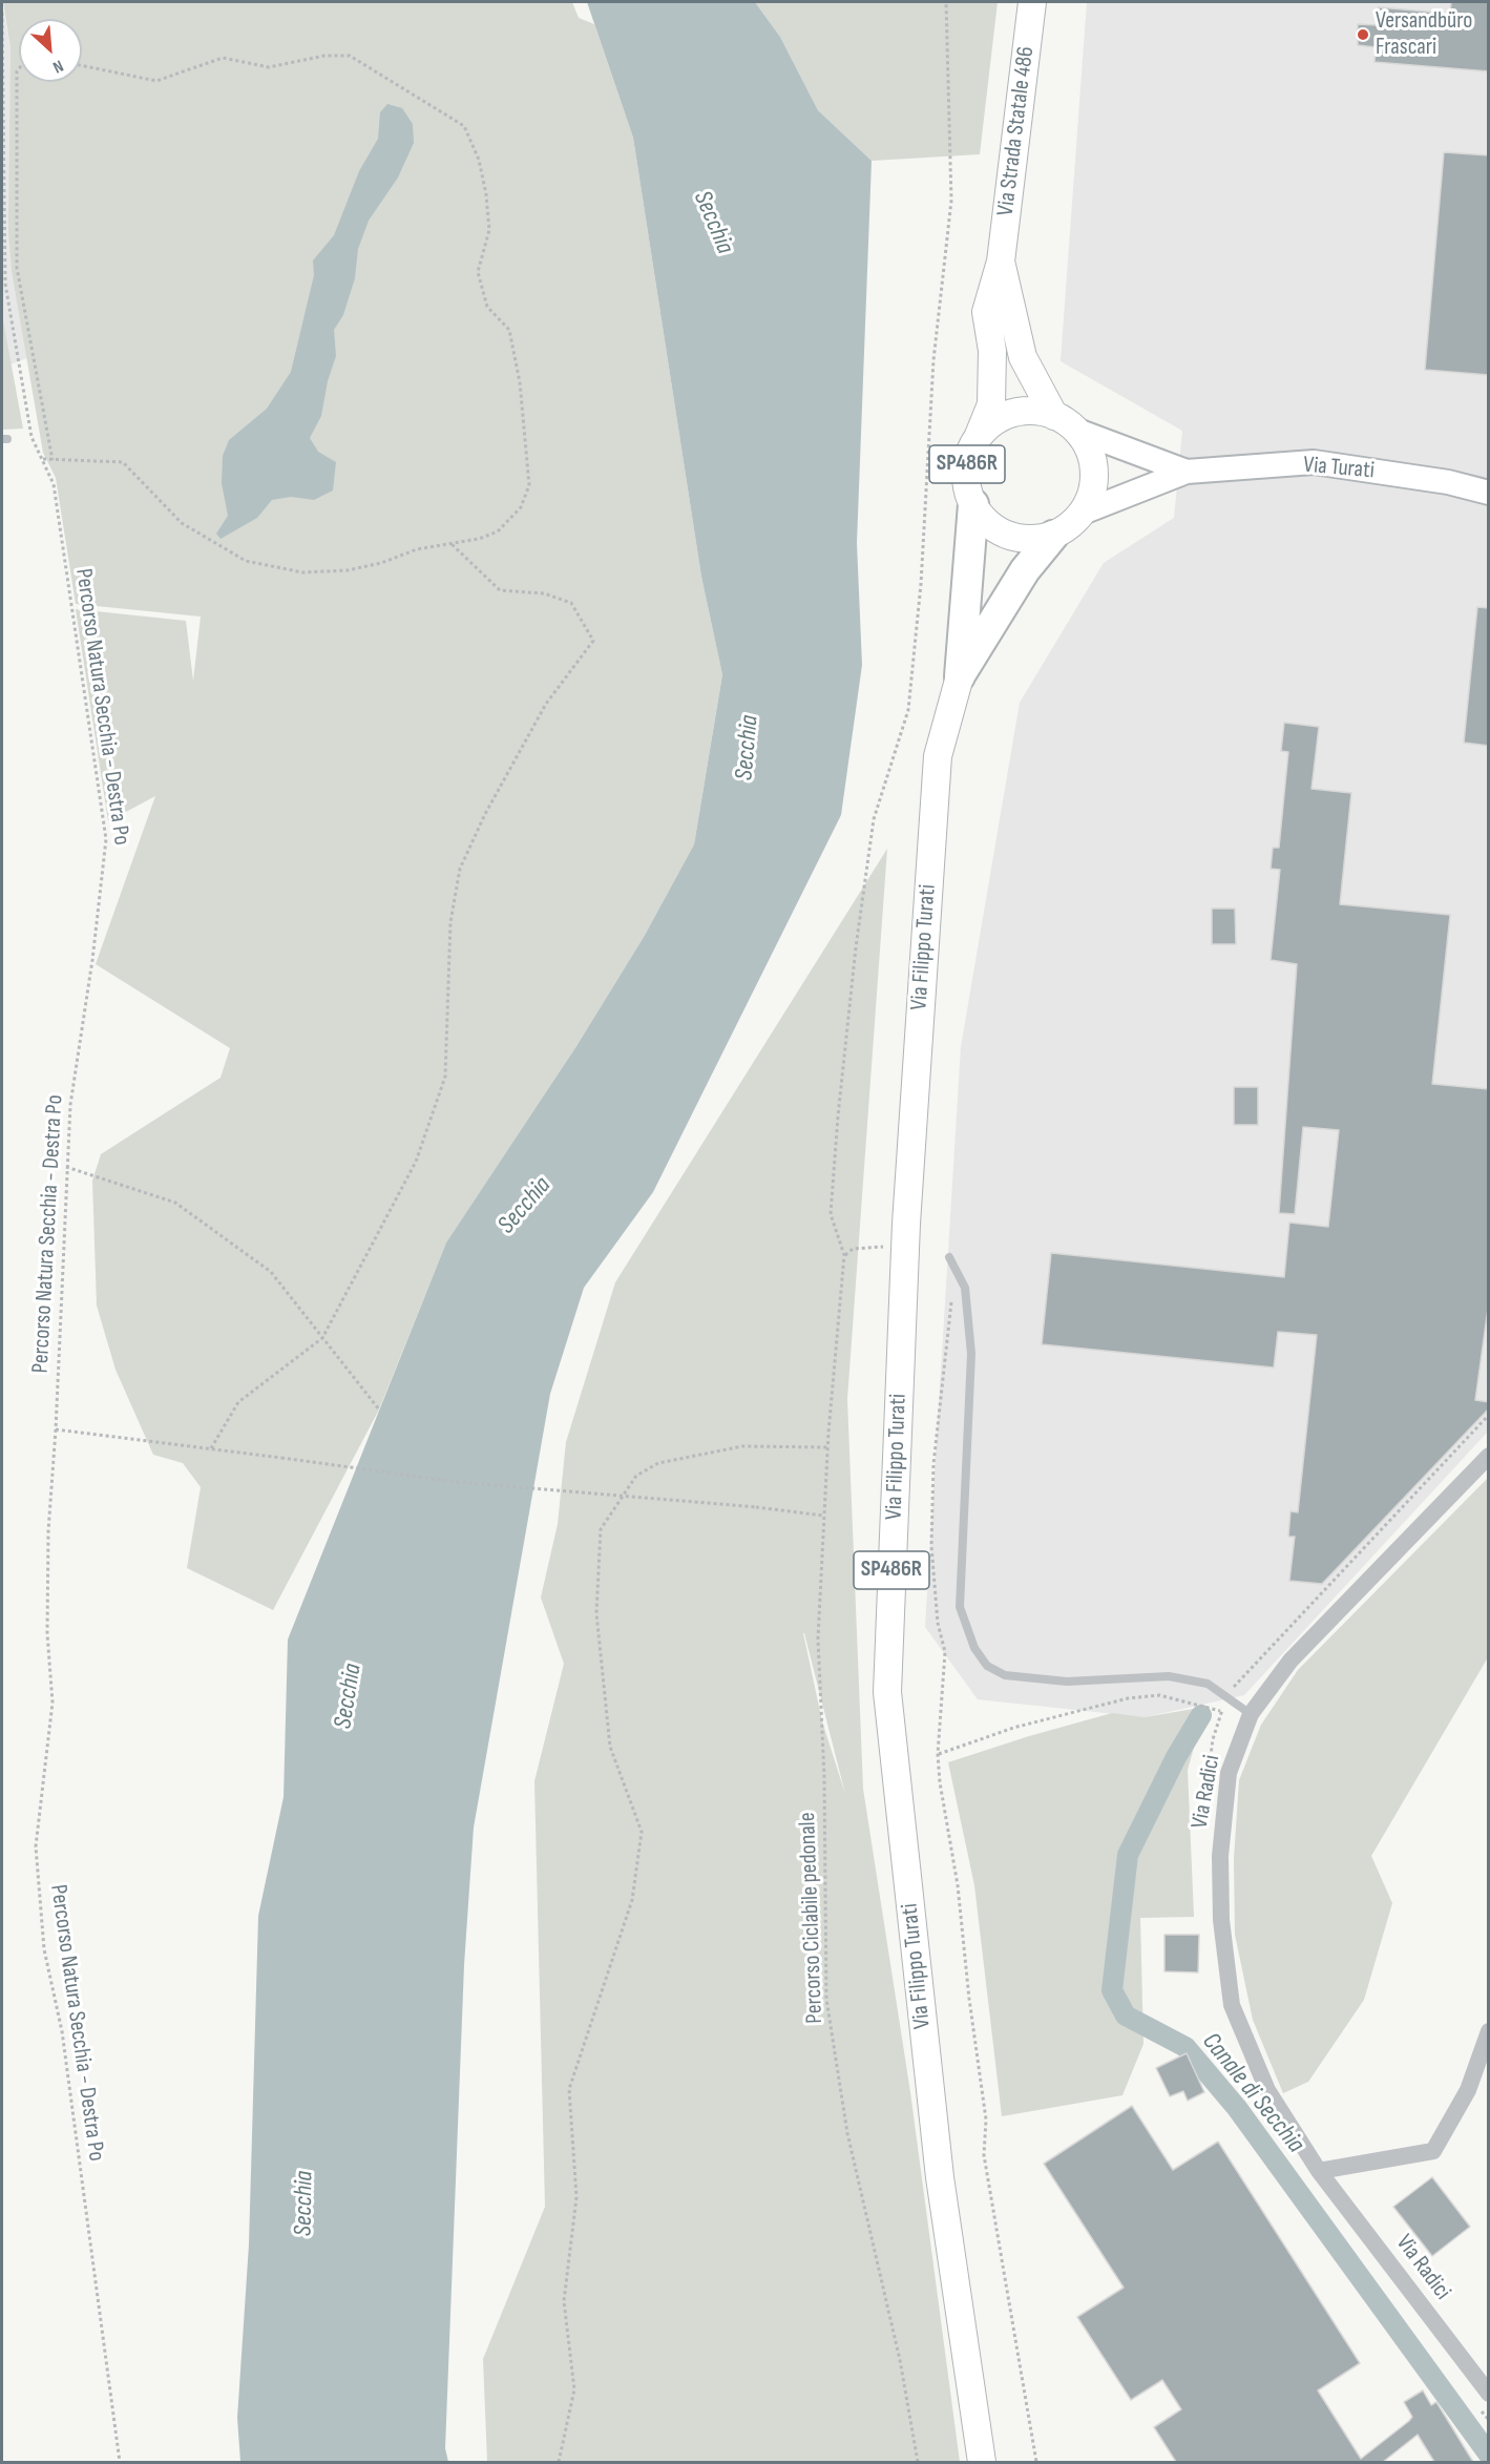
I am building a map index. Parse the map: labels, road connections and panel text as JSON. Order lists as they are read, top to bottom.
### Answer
{
  "streets": {
    "highway": ["SP486R"],
    "main road": ["Via Strada Statale 486", "Via Filippo Turati"],
    "street": ["Via Turati", "Via Radici"],
    "path": ["Percorso Natura Secchia - Destra Po", "Percorso Ciclabile pedonale"]
  },
  "crossings": [
    ["Via Strada Statale 486", "SP486R"],
    ["SP486R", "Via Filippo Turati"]
  ],
  "water": ["Secchia", "Canale di Secchia"],
  "places": ["Versandbüro Frascari"],
  "north": "bottom right"
}
